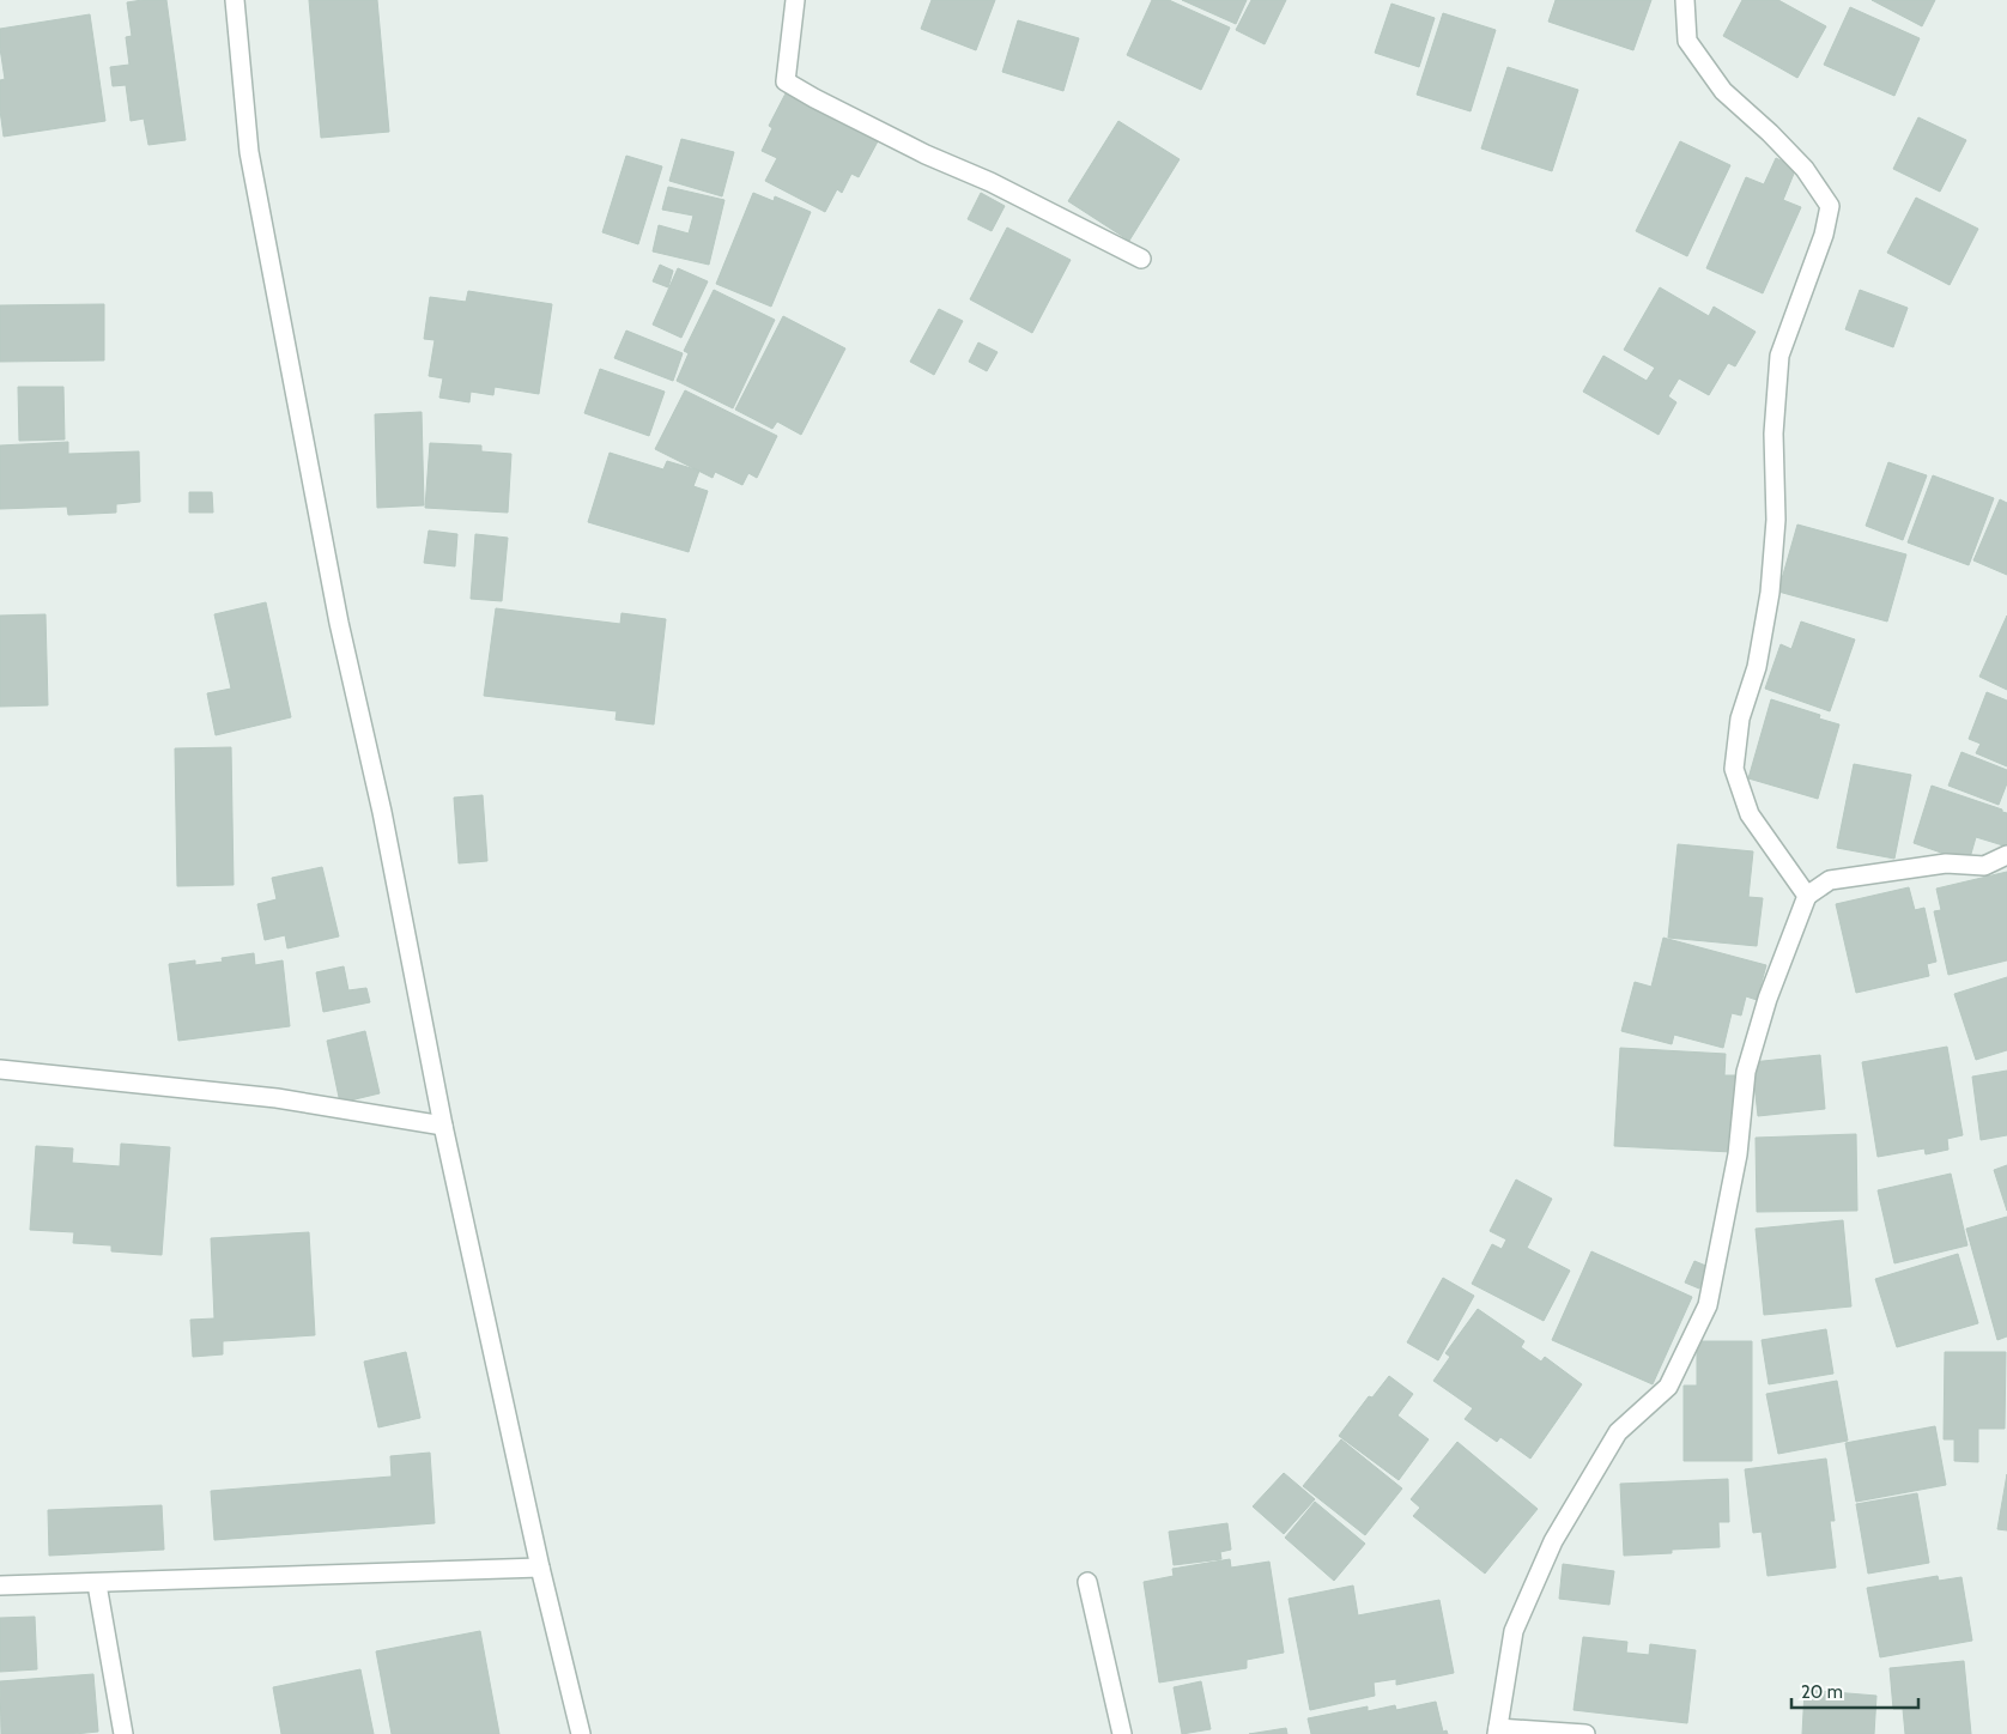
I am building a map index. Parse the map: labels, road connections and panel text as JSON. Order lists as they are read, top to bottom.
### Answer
{
  "scale_bar": "20 m"
}
